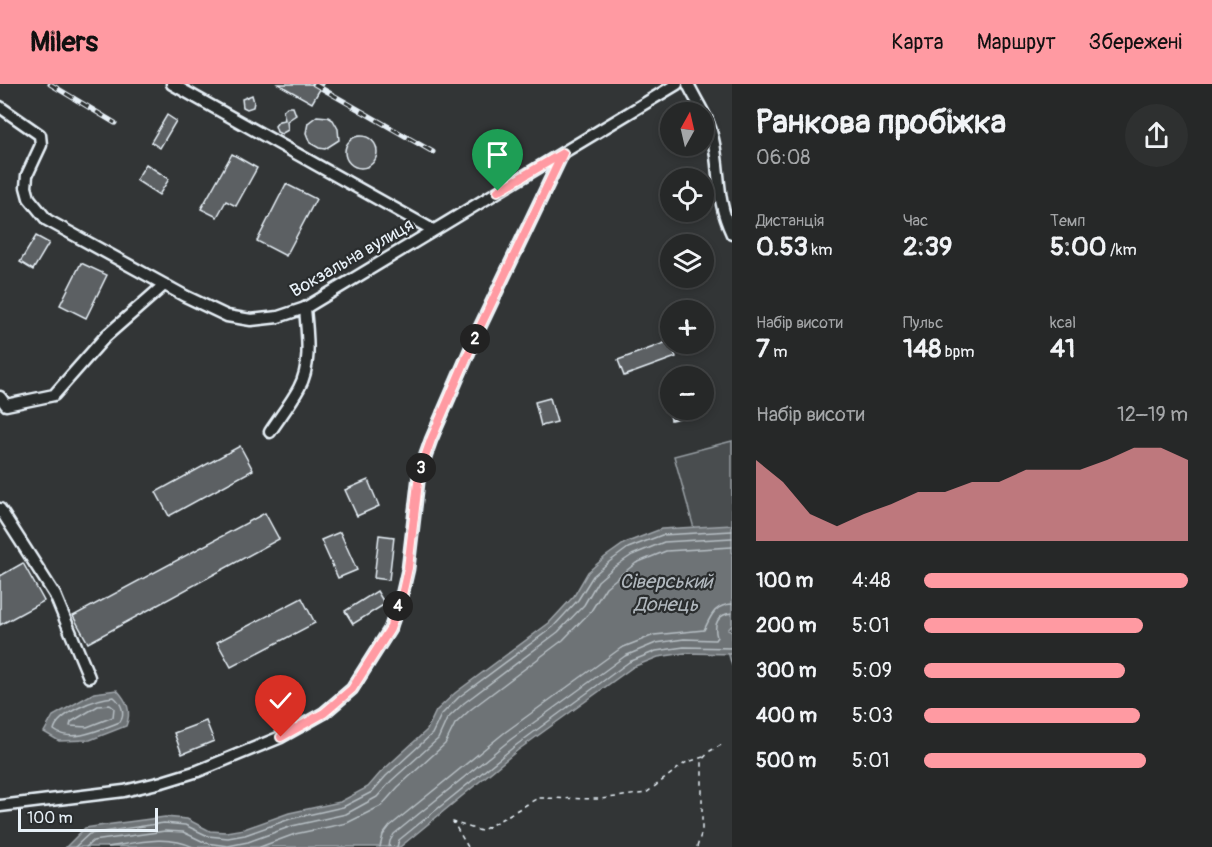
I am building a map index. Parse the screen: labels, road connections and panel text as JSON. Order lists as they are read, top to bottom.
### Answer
{
  "streets": {
    "street": ["Вокзальна вулиця"]
  },
  "water": ["Сіверський Донець"],
  "scale_bar": "100 m",
  "north": "top",
  "page": {
    "header": "Milers",
    "nav": ["Карта", "Маршрут", "Збережені"],
    "heading": ["Ранкова пробіжка", "06:08"],
    "map_buttons": ["+", "−"],
    "stats": [
      ["Дистанція", "0.53 km"],
      ["Час", "2:39"],
      ["Темп", "5:00 /km"],
      ["Набір висоти", "7 m"],
      ["Пульс", "148 bpm"],
      ["kcal", "41"]
    ],
    "pins": ["2", "3", "4"],
    "chart": ["Набір висоти", "12–19 m"],
    "list": [
      {
        "name": "100 m",
        "note": "4:48"
      },
      {
        "name": "200 m",
        "note": "5:01"
      },
      {
        "name": "300 m",
        "note": "5:09"
      },
      {
        "name": "400 m",
        "note": "5:03"
      },
      {
        "name": "500 m",
        "note": "5:01"
      }
    ],
    "scale": "100 m"
  }
}
